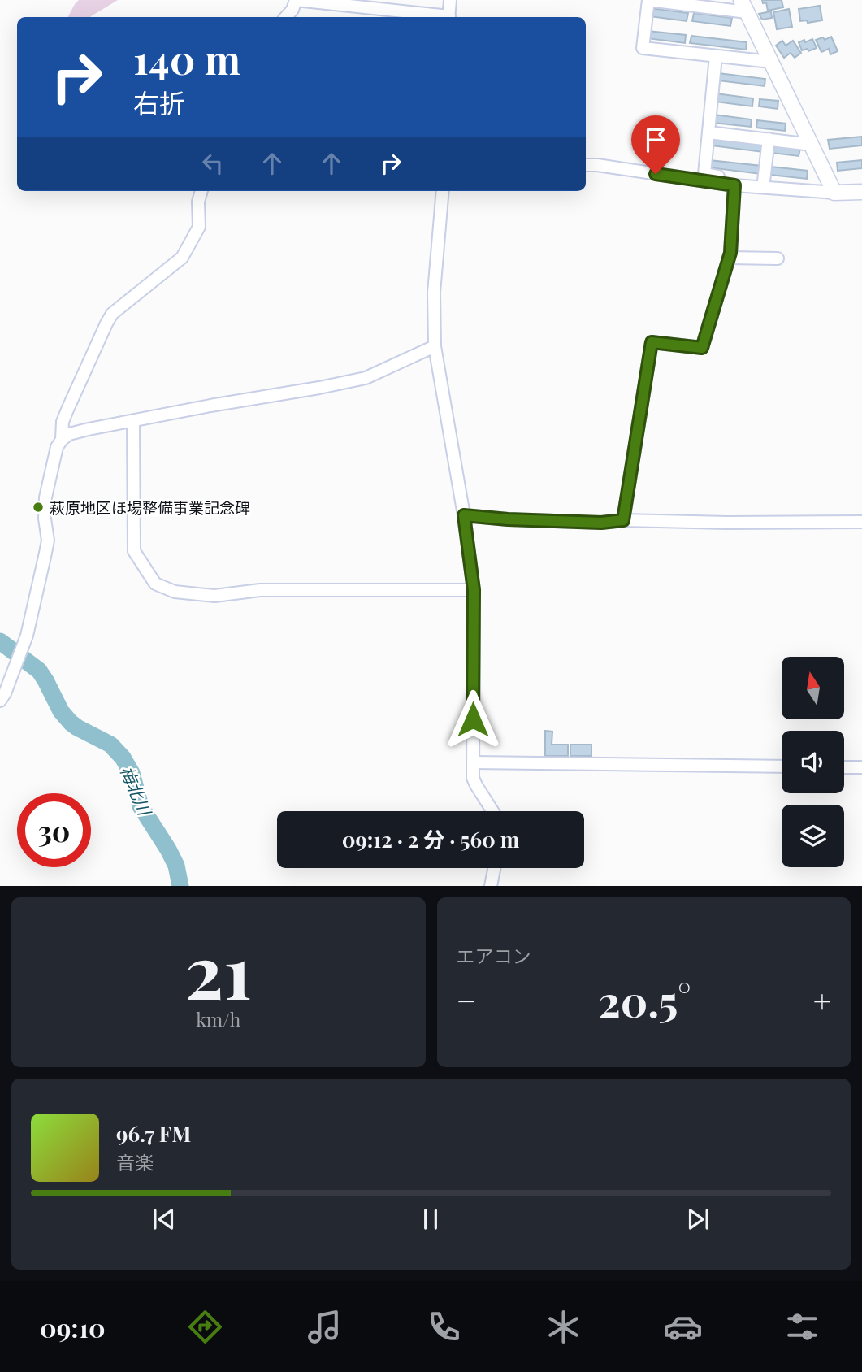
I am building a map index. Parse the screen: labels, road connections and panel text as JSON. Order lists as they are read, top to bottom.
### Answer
{
  "water": ["梅北川"],
  "places": ["萩原地区ほ場整備事業記念碑"],
  "north": "top",
  "page": {
    "turn": ["140 m", "右折"],
    "limit": "30",
    "trip": "09:12 · 2 分 · 560 m",
    "tile": [
      ["21", "km/h"],
      "エアコン"
    ],
    "heat": ["−", "20.5°", "+"],
    "song": ["96.7 FM", "音楽"],
    "tabs": "09:10"
  }
}
